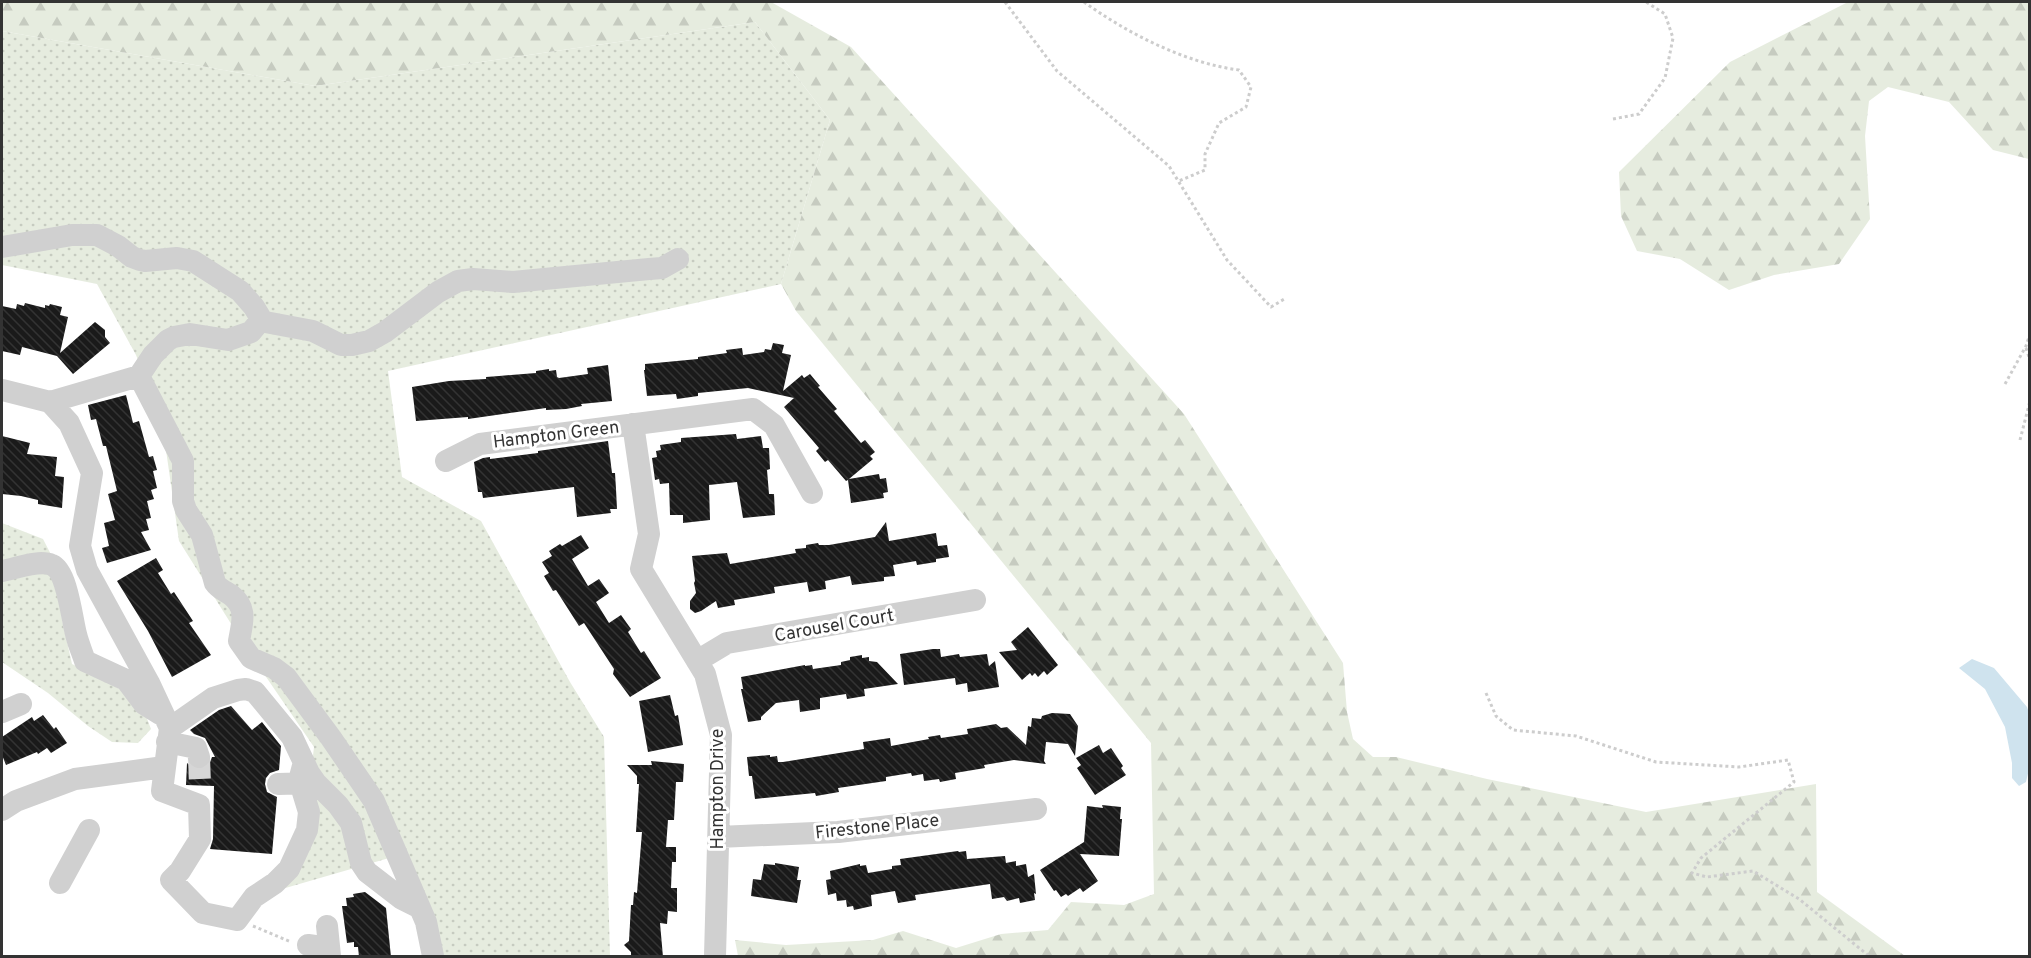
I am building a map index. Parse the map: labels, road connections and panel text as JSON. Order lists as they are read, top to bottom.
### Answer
{
  "streets": {
    "street": [
      "Hampton Green",
      "Carousel Court",
      "Hampton Drive",
      "Firestone Place"
    ]
  },
  "crossings": [
    ["Hampton Green", "Hampton Drive"],
    ["Carousel Court", "Hampton Drive"],
    ["Hampton Drive", "Firestone Place"]
  ]
}
